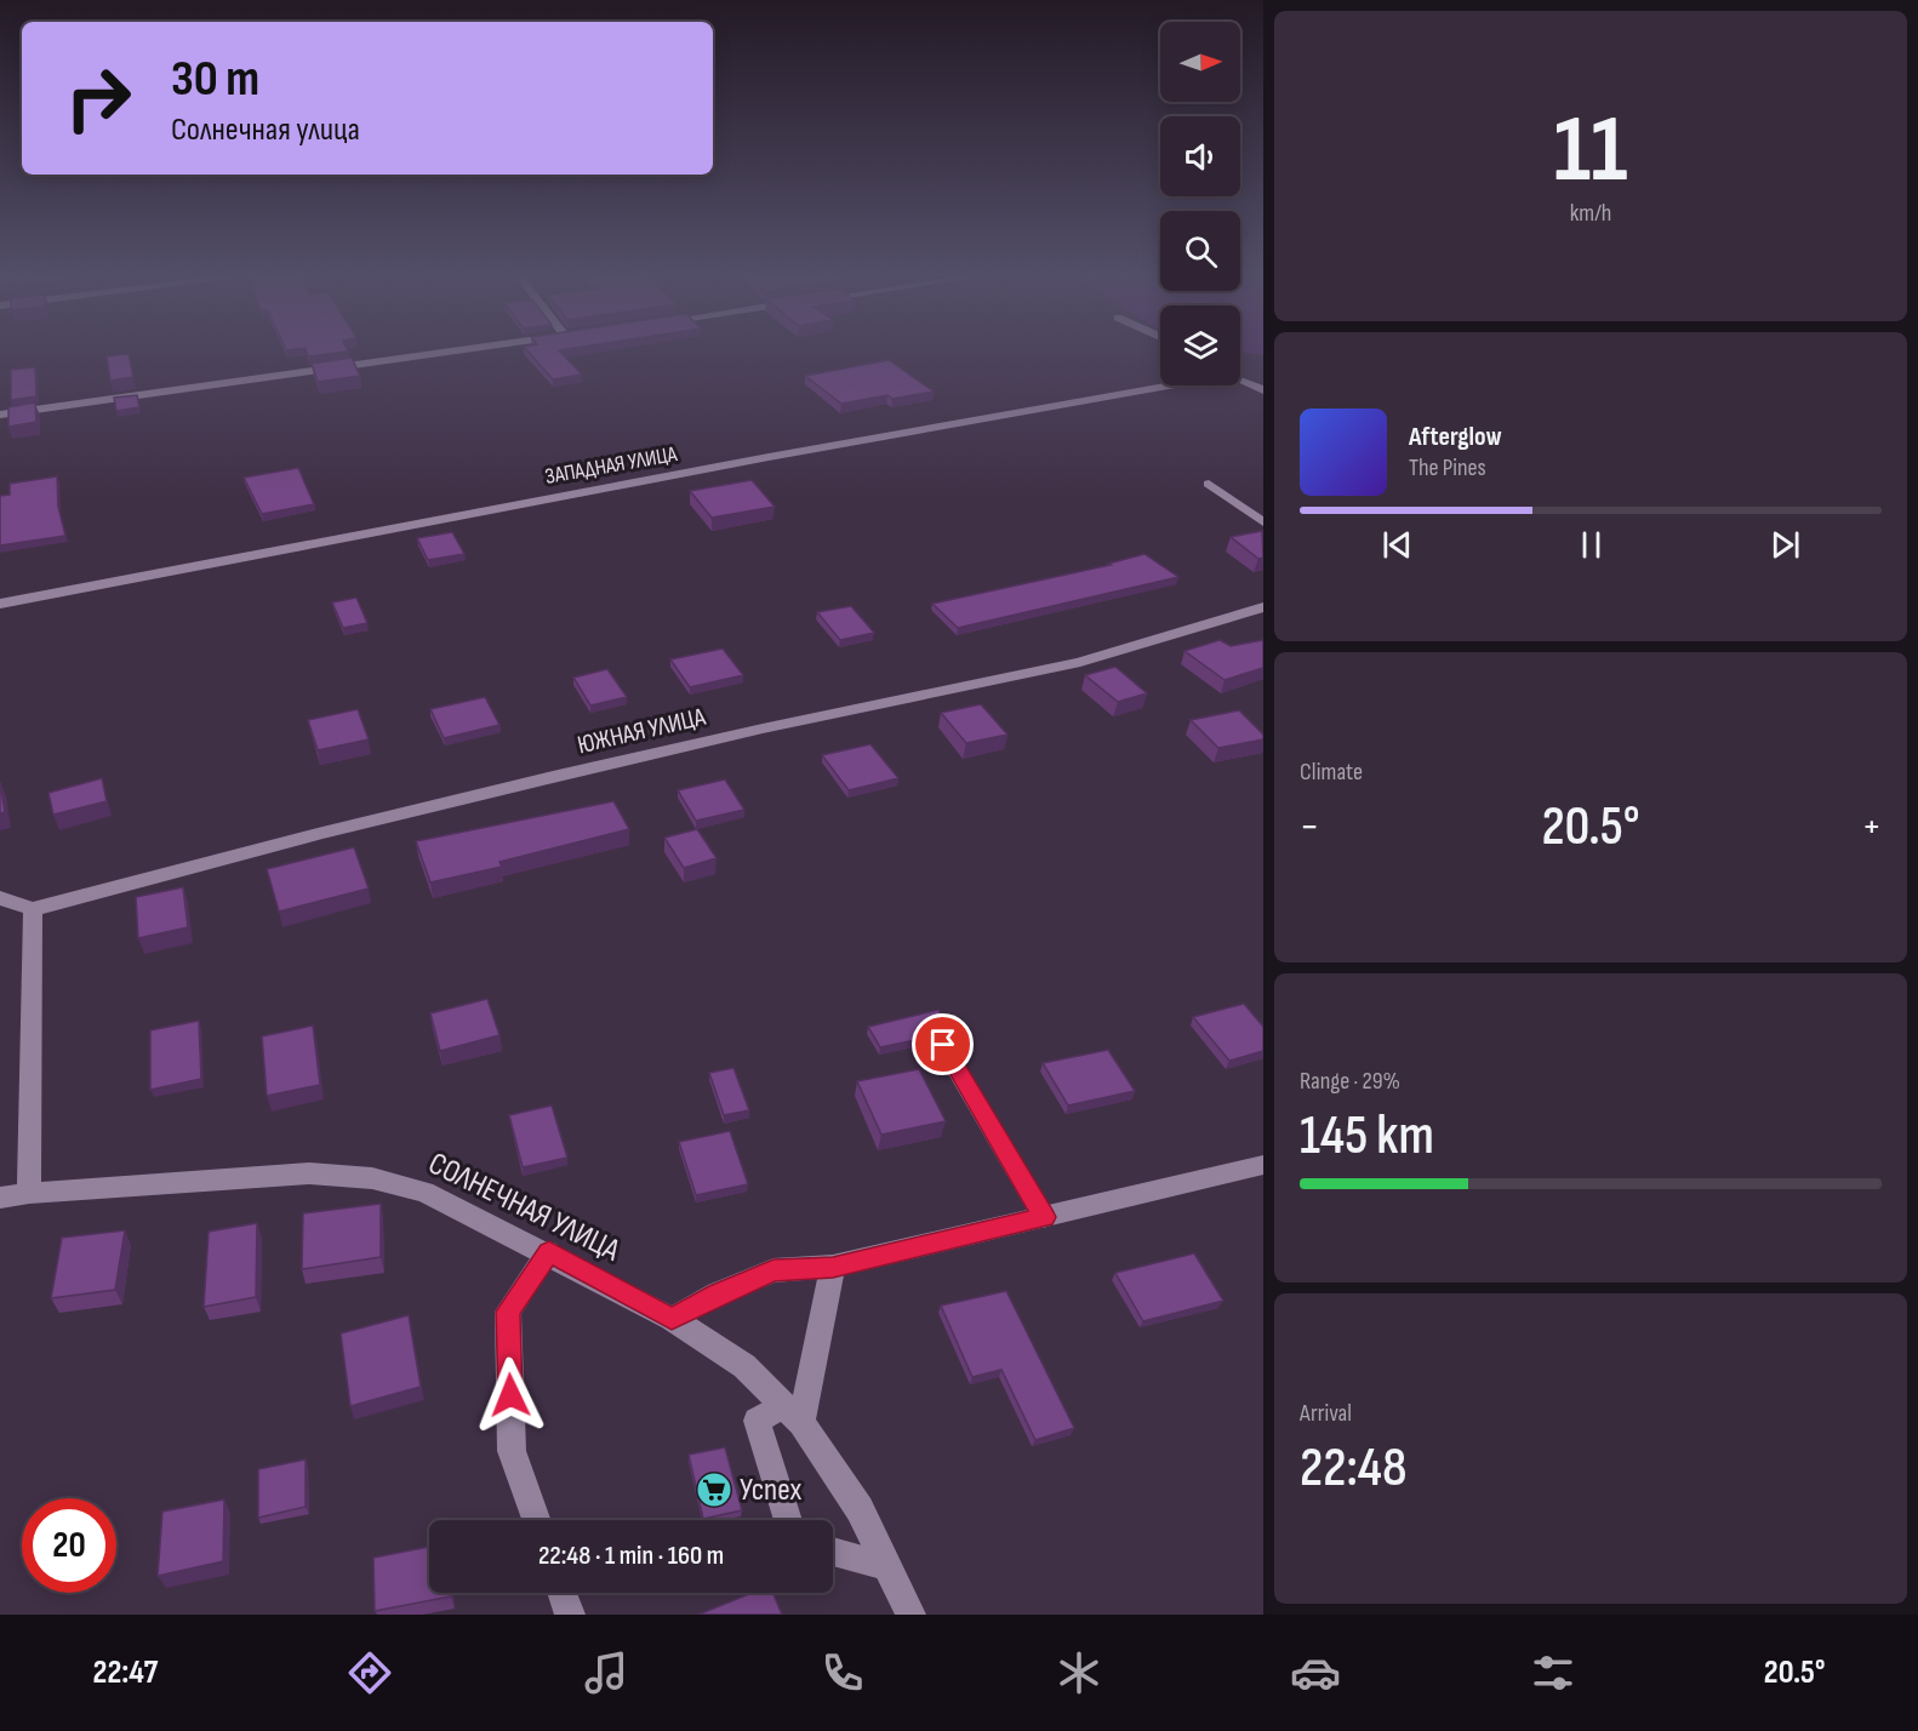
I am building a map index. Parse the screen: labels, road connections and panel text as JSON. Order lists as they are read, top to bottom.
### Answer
{
  "streets": {
    "street": ["ЗАПАДНАЯ УЛИЦА", "ЮЖНАЯ УЛИЦА", "СОЛНЕЧНАЯ УЛИЦА"]
  },
  "places": {
    "supermarket": ["Успех"]
  },
  "north": "right",
  "page": {
    "tile": [
      ["11", "km/h"],
      "Climate",
      ["Range · 29%", "145 km"],
      ["Arrival", "22:48"]
    ],
    "turn": ["30 m", "Солнечная улица"],
    "song": ["Afterglow", "The Pines"],
    "heat": ["−", "20.5°", "+"],
    "limit": "20",
    "trip": "22:48 · 1 min · 160 m",
    "tabs": ["22:47", "20.5°"]
  }
}
